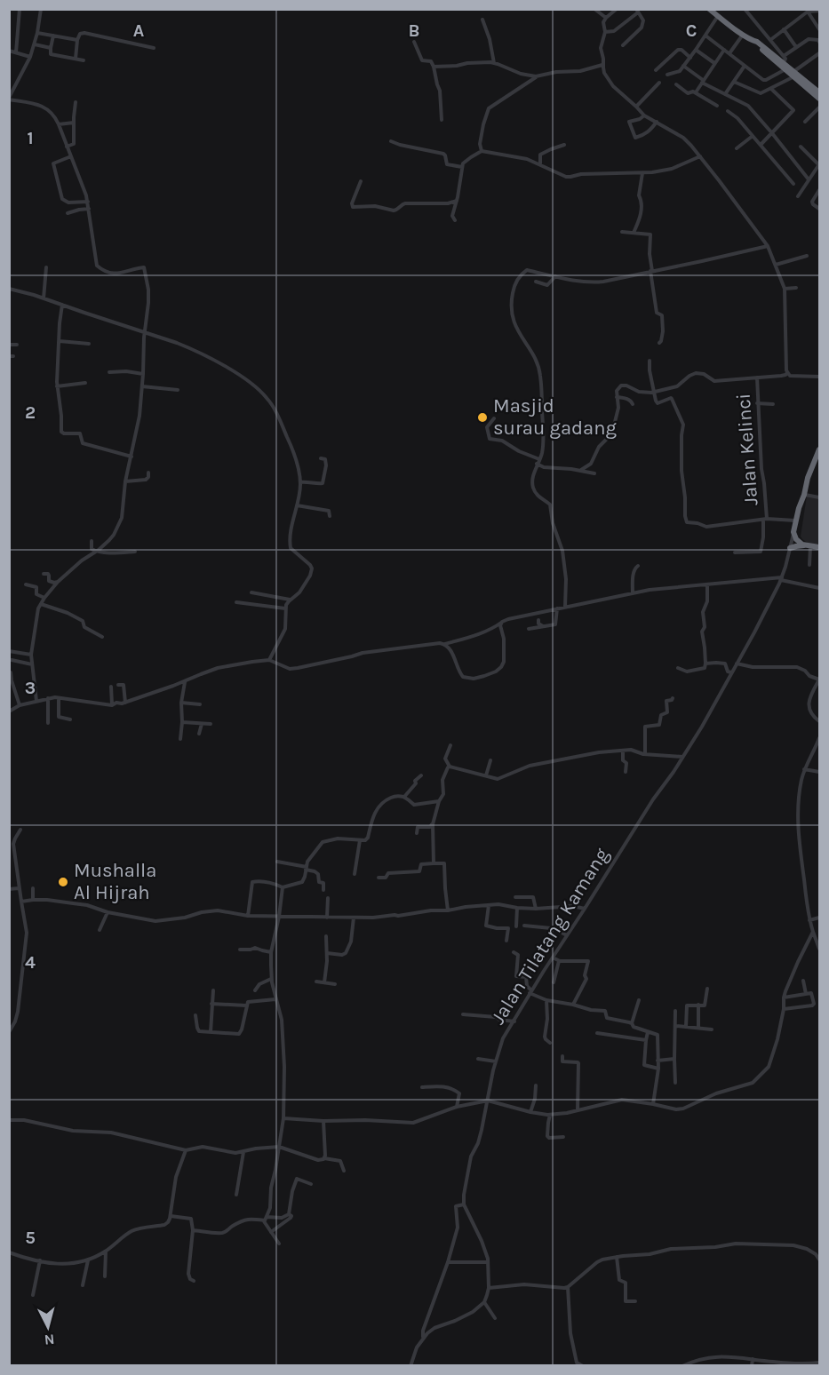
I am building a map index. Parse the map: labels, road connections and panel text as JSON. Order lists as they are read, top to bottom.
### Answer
{
  "streets": {
    "street": ["Jalan Kelinci", "Jalan Tilatang Kamang"]
  },
  "places": ["Masjid surau gadang", "Mushalla Al Hijrah"],
  "north": "bottom",
  "grid": {
    "columns": ["A", "B", "C"],
    "rows": [
      "1",
      "2",
      "3",
      "4",
      "5"
    ]
  }
}
